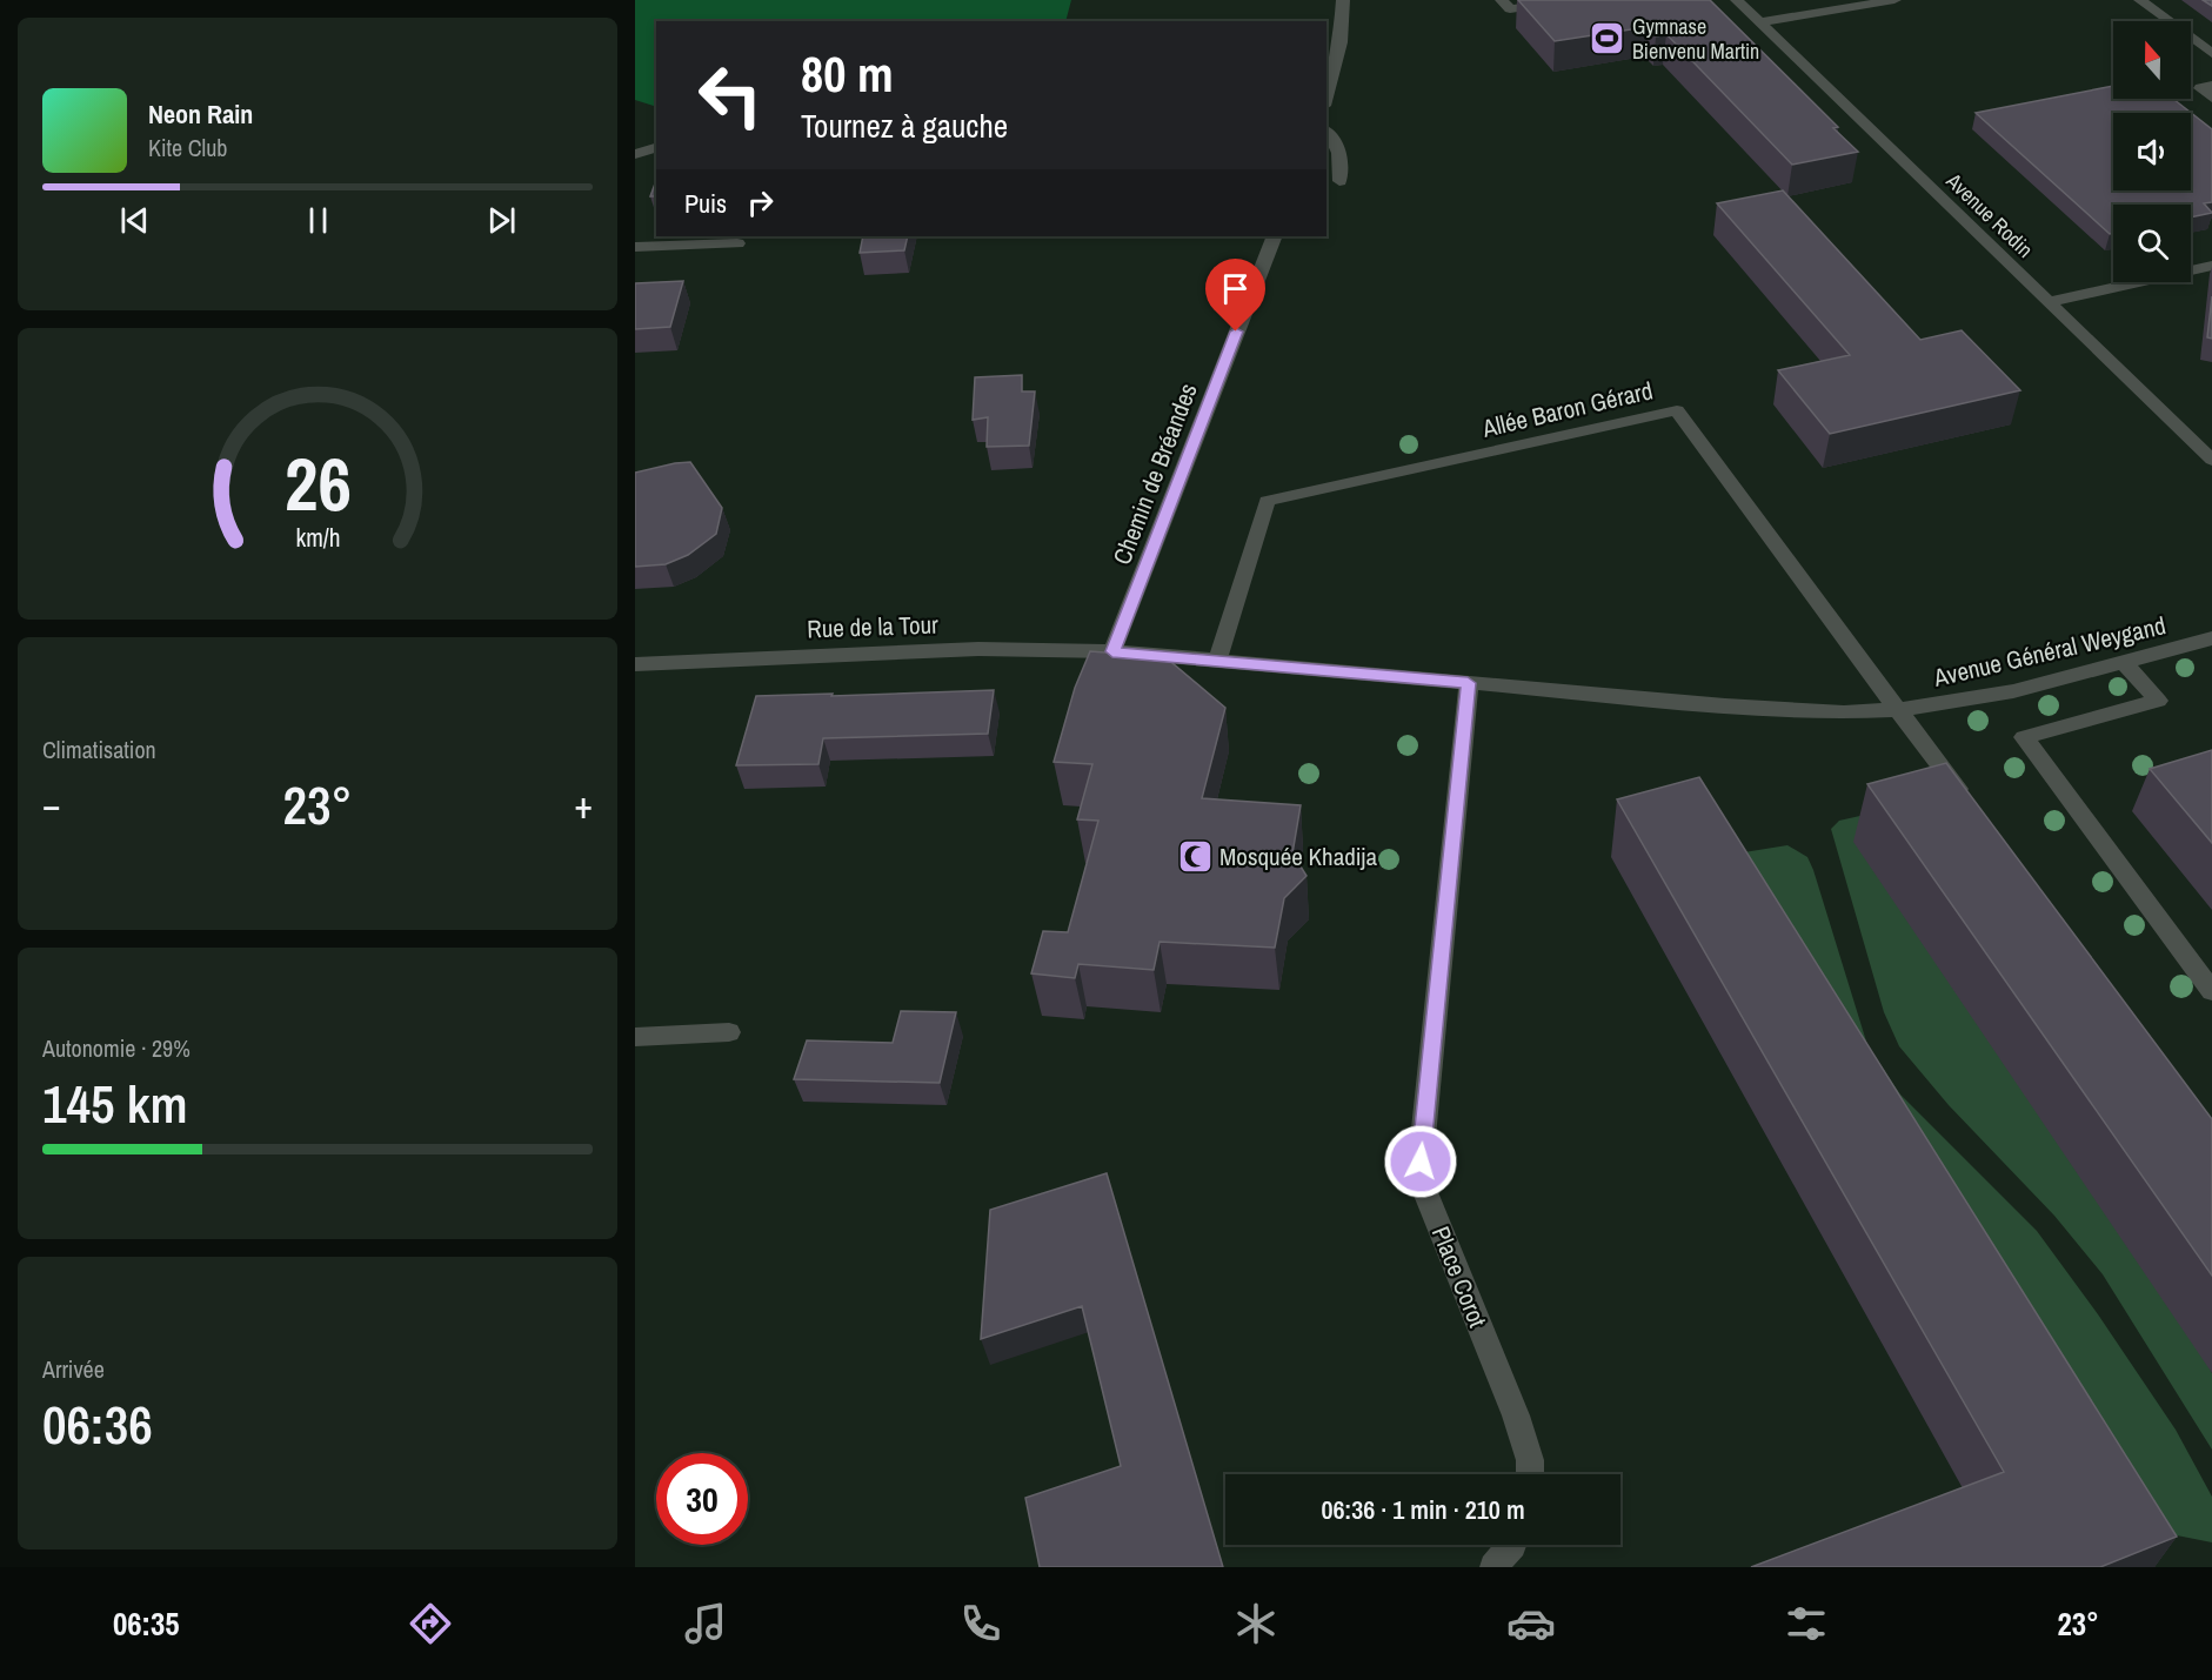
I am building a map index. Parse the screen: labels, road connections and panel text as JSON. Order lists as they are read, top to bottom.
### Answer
{
  "streets": {
    "street": [
      "Avenue Rodin",
      "Allée Baron Gérard",
      "Chemin de Bréandes",
      "Rue de la Tour",
      "Avenue Général Weygand",
      "Place Corot"
    ]
  },
  "crossings": [
    ["Allée Baron Gérard", "Rue de la Tour"],
    ["Allée Baron Gérard", "Avenue Général Weygand"],
    ["Chemin de Bréandes", "Rue de la Tour"],
    ["Rue de la Tour", "Avenue Général Weygand"],
    ["Rue de la Tour", "Place Corot"],
    ["Avenue Général Weygand", "Place Corot"]
  ],
  "places": {
    "sports": ["Gymnase Bienvenu Martin"],
    "mosque": ["Mosquée Khadija"]
  },
  "north": "top",
  "page": {
    "turn": ["80 m", "Tournez à gauche"],
    "song": ["Neon Rain", "Kite Club"],
    "then": "Puis",
    "tile": [
      "Climatisation",
      ["Autonomie · 29%", "145 km"],
      ["Arrivée", "06:36"]
    ],
    "heat": ["−", "23°", "+"],
    "limit": "30",
    "trip": "06:36 · 1 min · 210 m",
    "tabs": ["06:35", "23°"],
    "gauge": ["26", "km/h"]
  }
}
